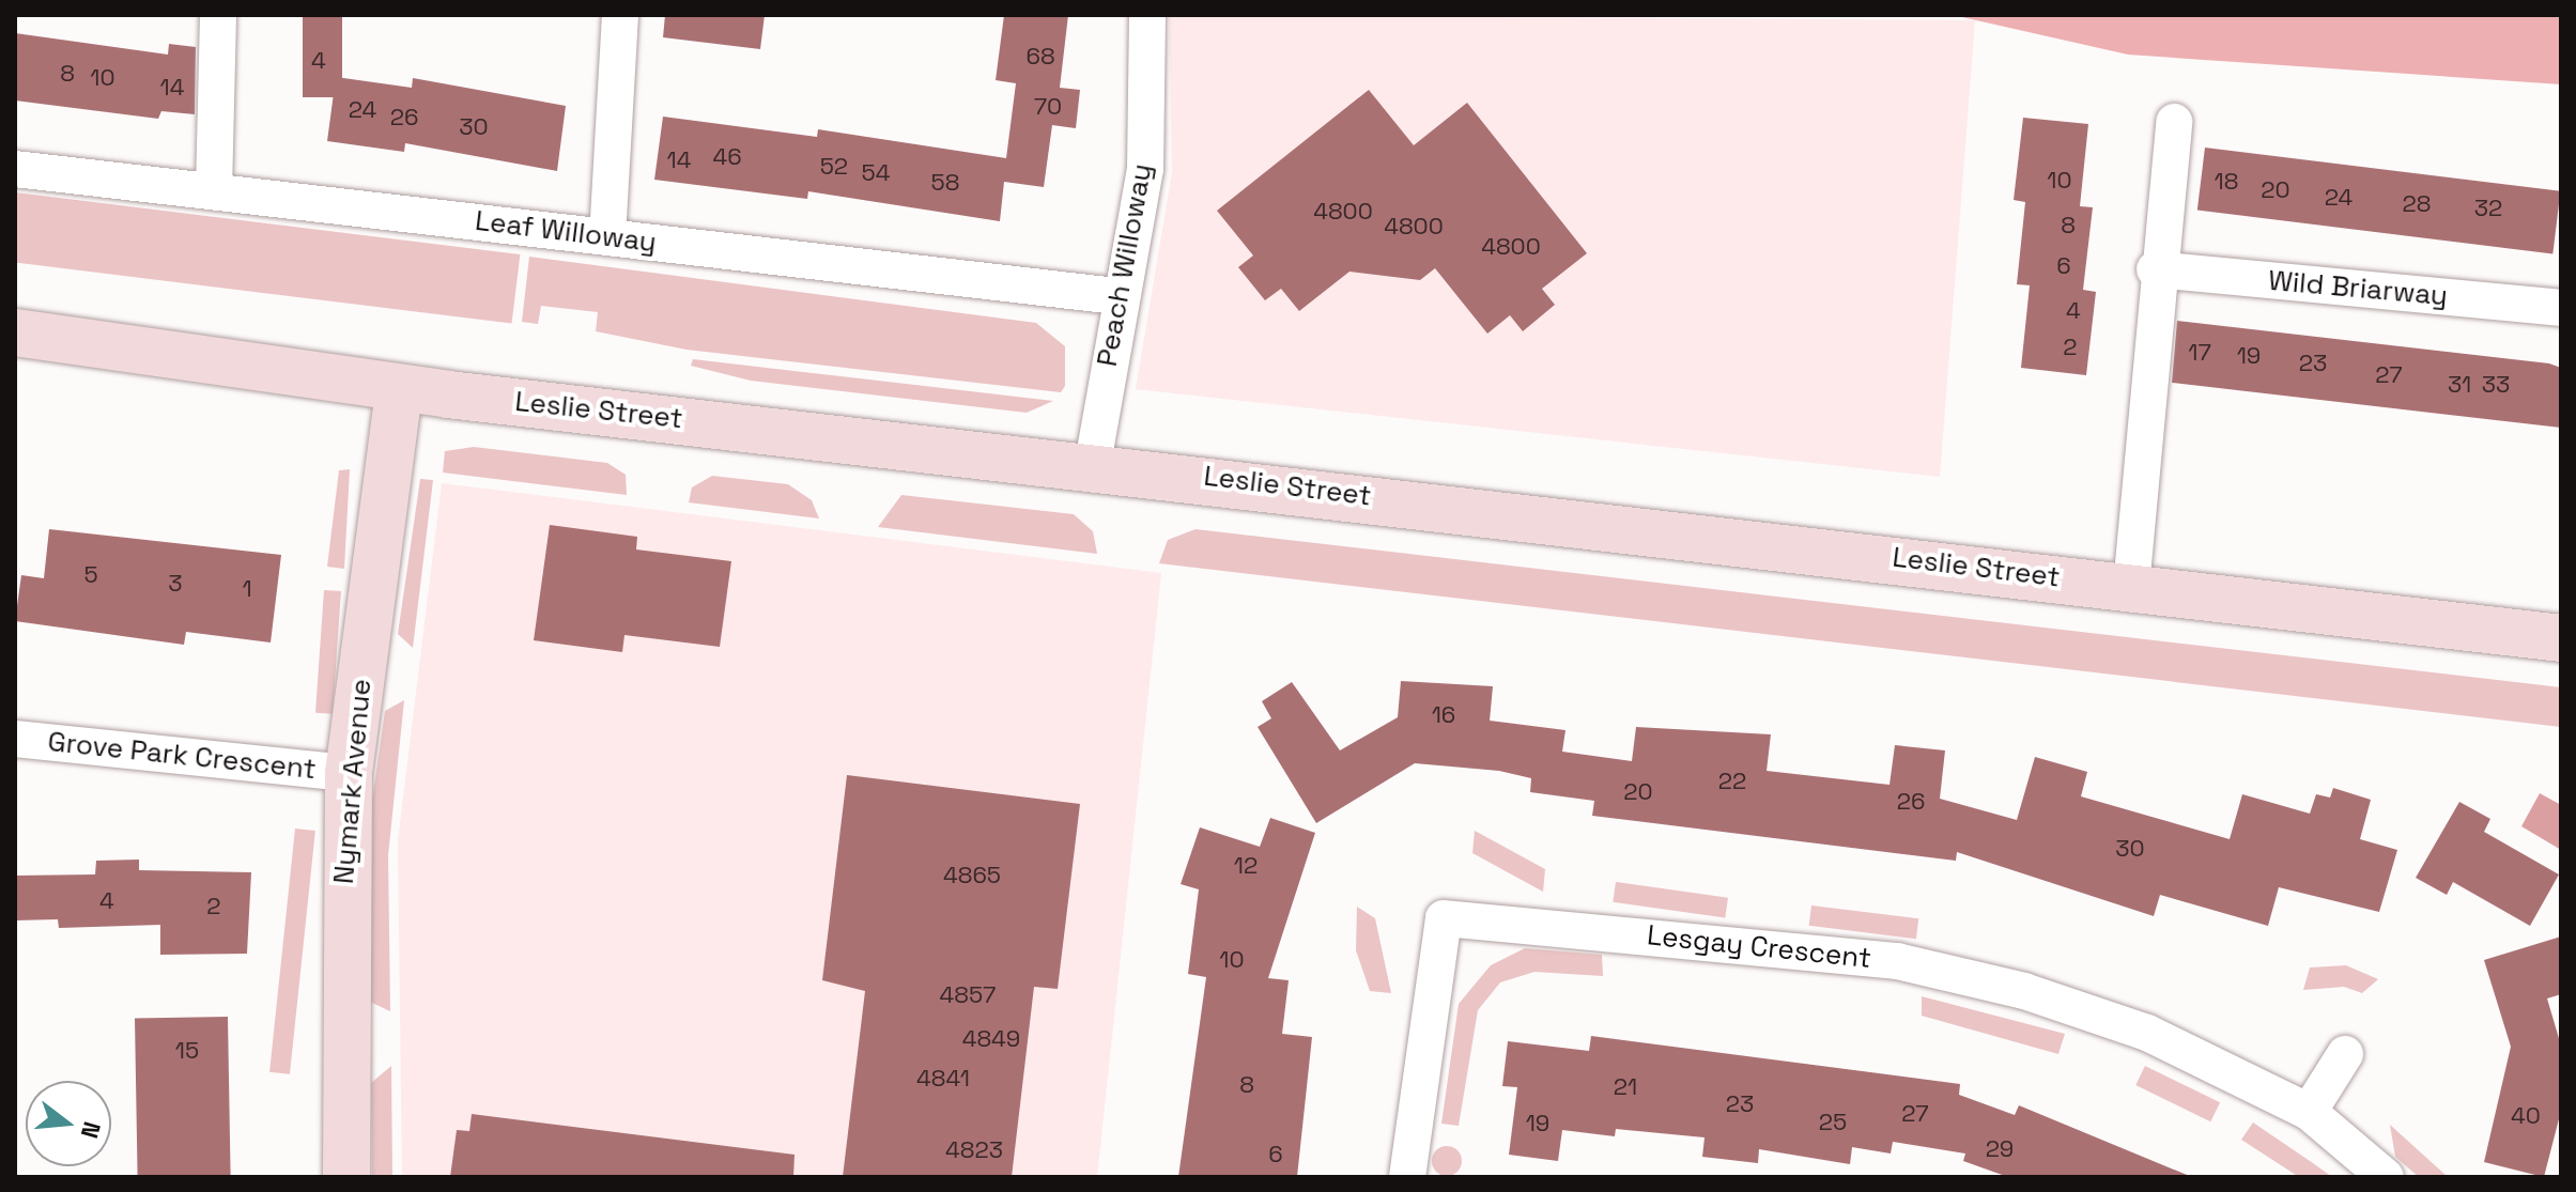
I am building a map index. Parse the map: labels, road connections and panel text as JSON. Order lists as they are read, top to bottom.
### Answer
{
  "streets": {
    "main road": ["Leslie Street", "Nymark Avenue"],
    "street": [
      "Leaf Willoway",
      "Peach Willoway",
      "Wild Briarway",
      "Grove Park Crescent",
      "Lesgay Crescent"
    ]
  },
  "crossings": [
    ["Leaf Willoway", "Peach Willoway"],
    ["Peach Willoway", "Leslie Street"],
    ["Leslie Street", "Nymark Avenue"],
    ["Grove Park Crescent", "Nymark Avenue"]
  ],
  "house_numbers": [
    "68",
    "4",
    "8",
    "10",
    "14",
    "70",
    "24",
    "26",
    "30",
    "46",
    "14",
    "52",
    "54",
    "10",
    "18",
    "58",
    "20",
    "24",
    "28",
    "32",
    "4800",
    "8",
    "4800",
    "4800",
    "6",
    "4",
    "2",
    "17",
    "19",
    "23",
    "27",
    "31",
    "33",
    "5",
    "3",
    "1",
    "16",
    "22",
    "20",
    "26",
    "30",
    "12",
    "4865",
    "4",
    "2",
    "10",
    "4857",
    "4849",
    "15",
    "4841",
    "8",
    "21",
    "23",
    "27",
    "40",
    "25",
    "19",
    "29",
    "4823",
    "6"
  ],
  "north": "right"
}
